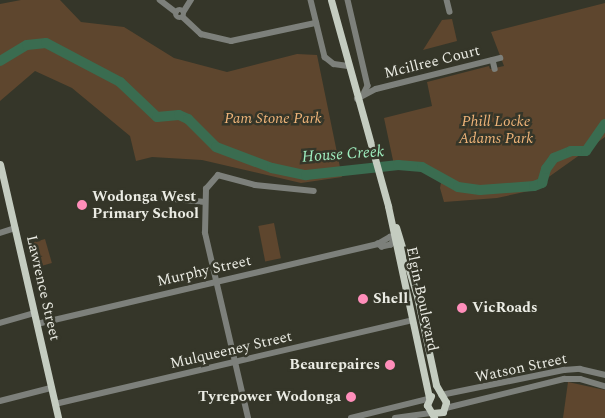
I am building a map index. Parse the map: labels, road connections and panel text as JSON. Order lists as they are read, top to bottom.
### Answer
{
  "streets": {
    "main road": ["Lawrence Street", "Elgin Boulevard"],
    "street": [
      "Mcillree Court",
      "Murphy Street",
      "Mulqueeney Street",
      "Watson Street"
    ]
  },
  "crossings": [
    ["Mcillree Court", "Elgin Boulevard"],
    ["Murphy Street", "Lawrence Street"],
    ["Murphy Street", "Elgin Boulevard"],
    ["Lawrence Street", "Mulqueeney Street"],
    ["Elgin Boulevard", "Mulqueeney Street"],
    ["Elgin Boulevard", "Watson Street"]
  ],
  "water": ["House Creek"],
  "parks": ["Pam Stone Park", "Phill Locke Adams Park"],
  "places": [
    "Wodonga West Primary School",
    "Shell",
    "VicRoads",
    "Beaurepaires",
    "Tyrepower Wodonga"
  ]
}
